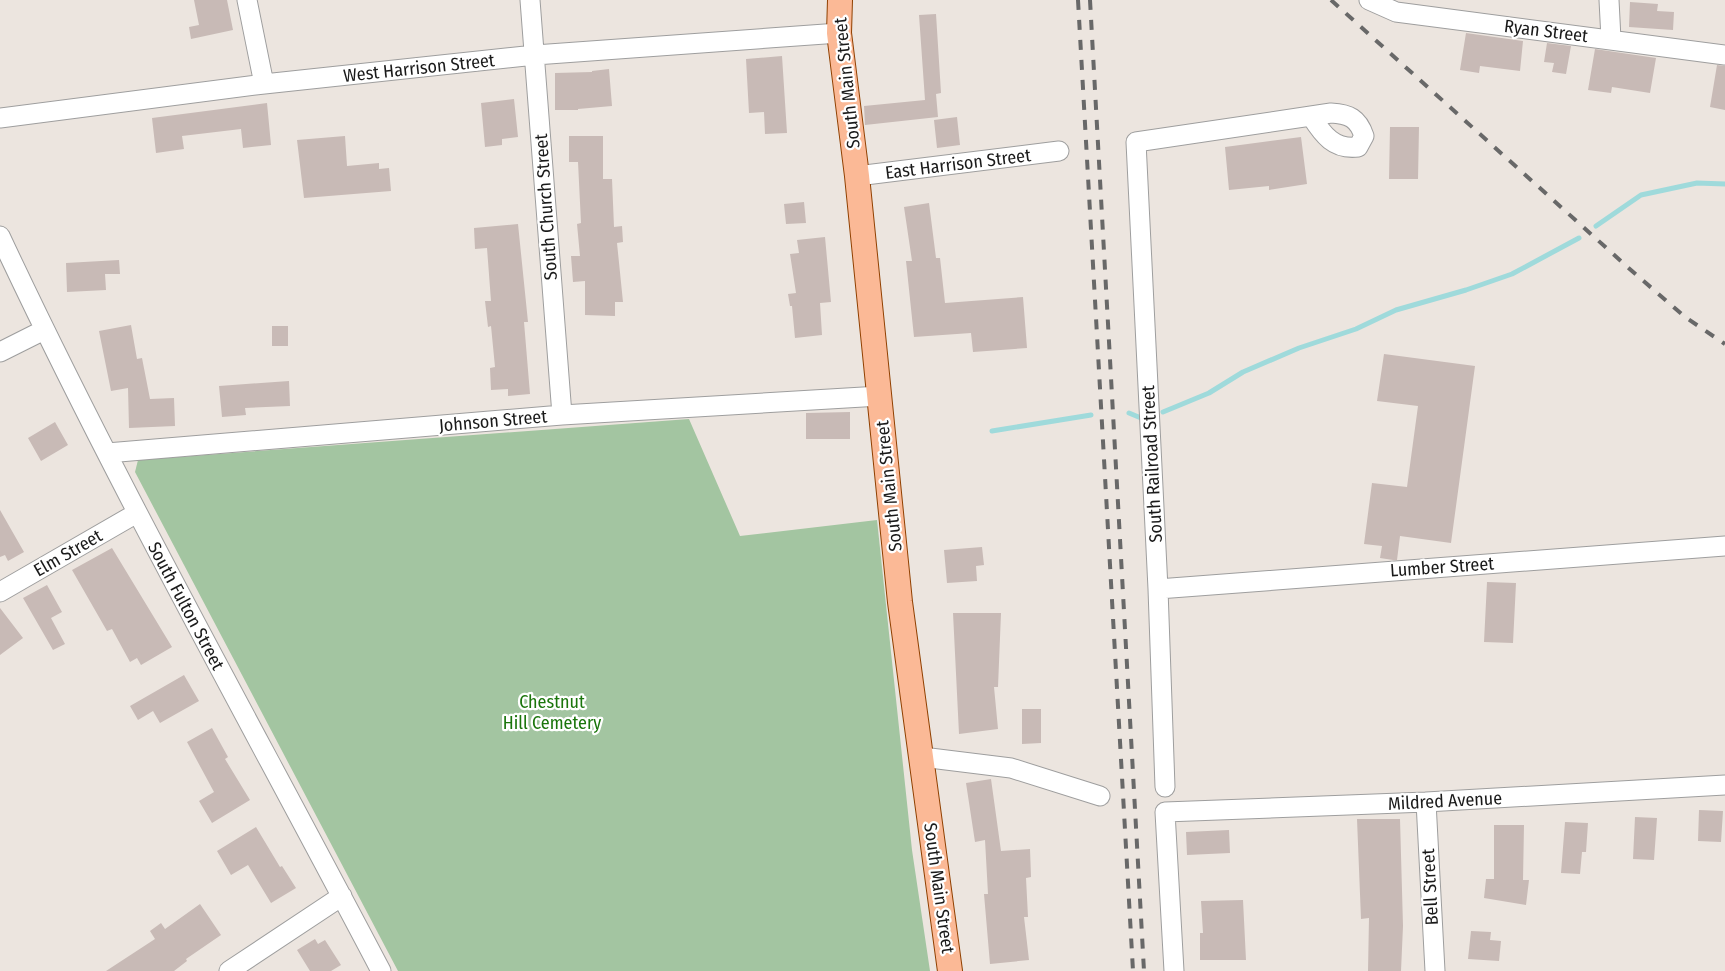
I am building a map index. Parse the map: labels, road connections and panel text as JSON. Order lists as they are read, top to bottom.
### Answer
{
  "streets": {
    "main road": ["South Main Street"],
    "street": [
      "Ryan Street",
      "West Harrison Street",
      "East Harrison Street",
      "South Church Street",
      "Johnson Street",
      "South Railroad Street",
      "Elm Street",
      "Lumber Street",
      "South Fulton Street",
      "Mildred Avenue",
      "Bell Street"
    ]
  },
  "crossings": [
    ["West Harrison Street", "South Main Street"],
    ["West Harrison Street", "South Church Street"],
    ["South Main Street", "East Harrison Street"],
    ["South Main Street", "Johnson Street"],
    ["South Church Street", "Johnson Street"],
    ["Johnson Street", "South Fulton Street"],
    ["South Railroad Street", "Lumber Street"],
    ["Elm Street", "South Fulton Street"],
    ["Mildred Avenue", "Bell Street"]
  ],
  "parks": ["Chestnut Hill Cemetery"]
}
